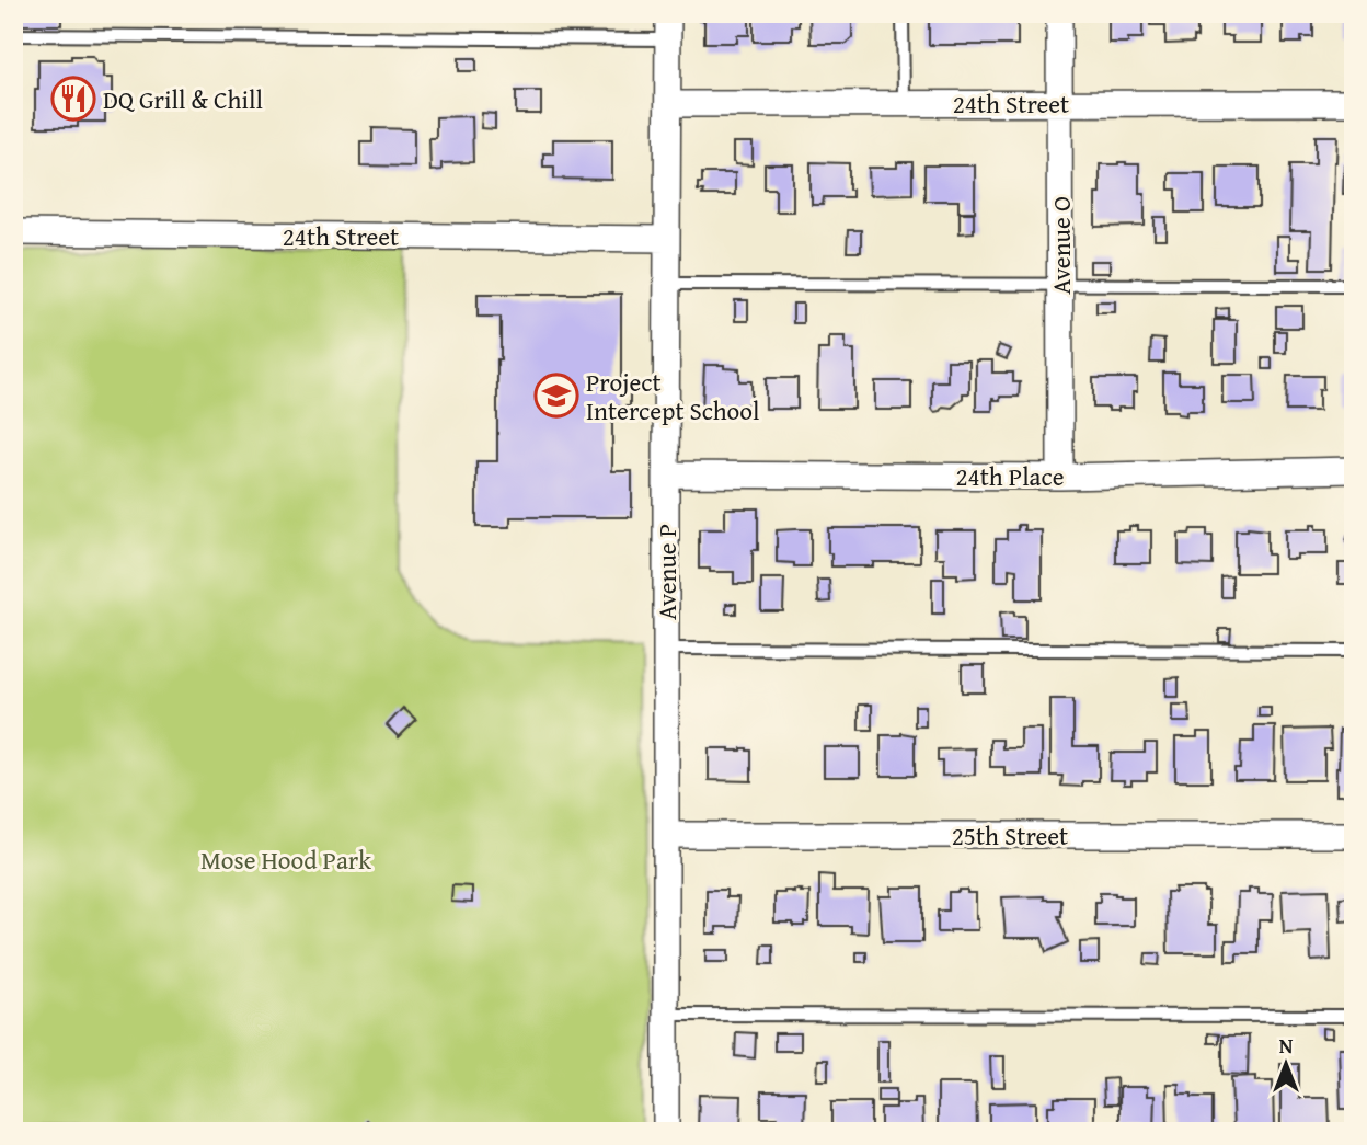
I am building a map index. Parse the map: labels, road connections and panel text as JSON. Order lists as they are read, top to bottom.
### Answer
{
  "streets": {
    "street": [
      "24th Street",
      "Avenue O",
      "24th Place",
      "Avenue P",
      "25th Street"
    ]
  },
  "crossings": [
    ["24th Street", "Avenue O"],
    ["24th Street", "Avenue P"],
    ["Avenue O", "24th Place"],
    ["24th Place", "Avenue P"],
    ["Avenue P", "25th Street"]
  ],
  "parks": ["Mose Hood Park"],
  "places": {
    "restaurant": ["DQ Grill & Chill"],
    "school or university": ["Project Intercept School"]
  },
  "north": "top"
}
